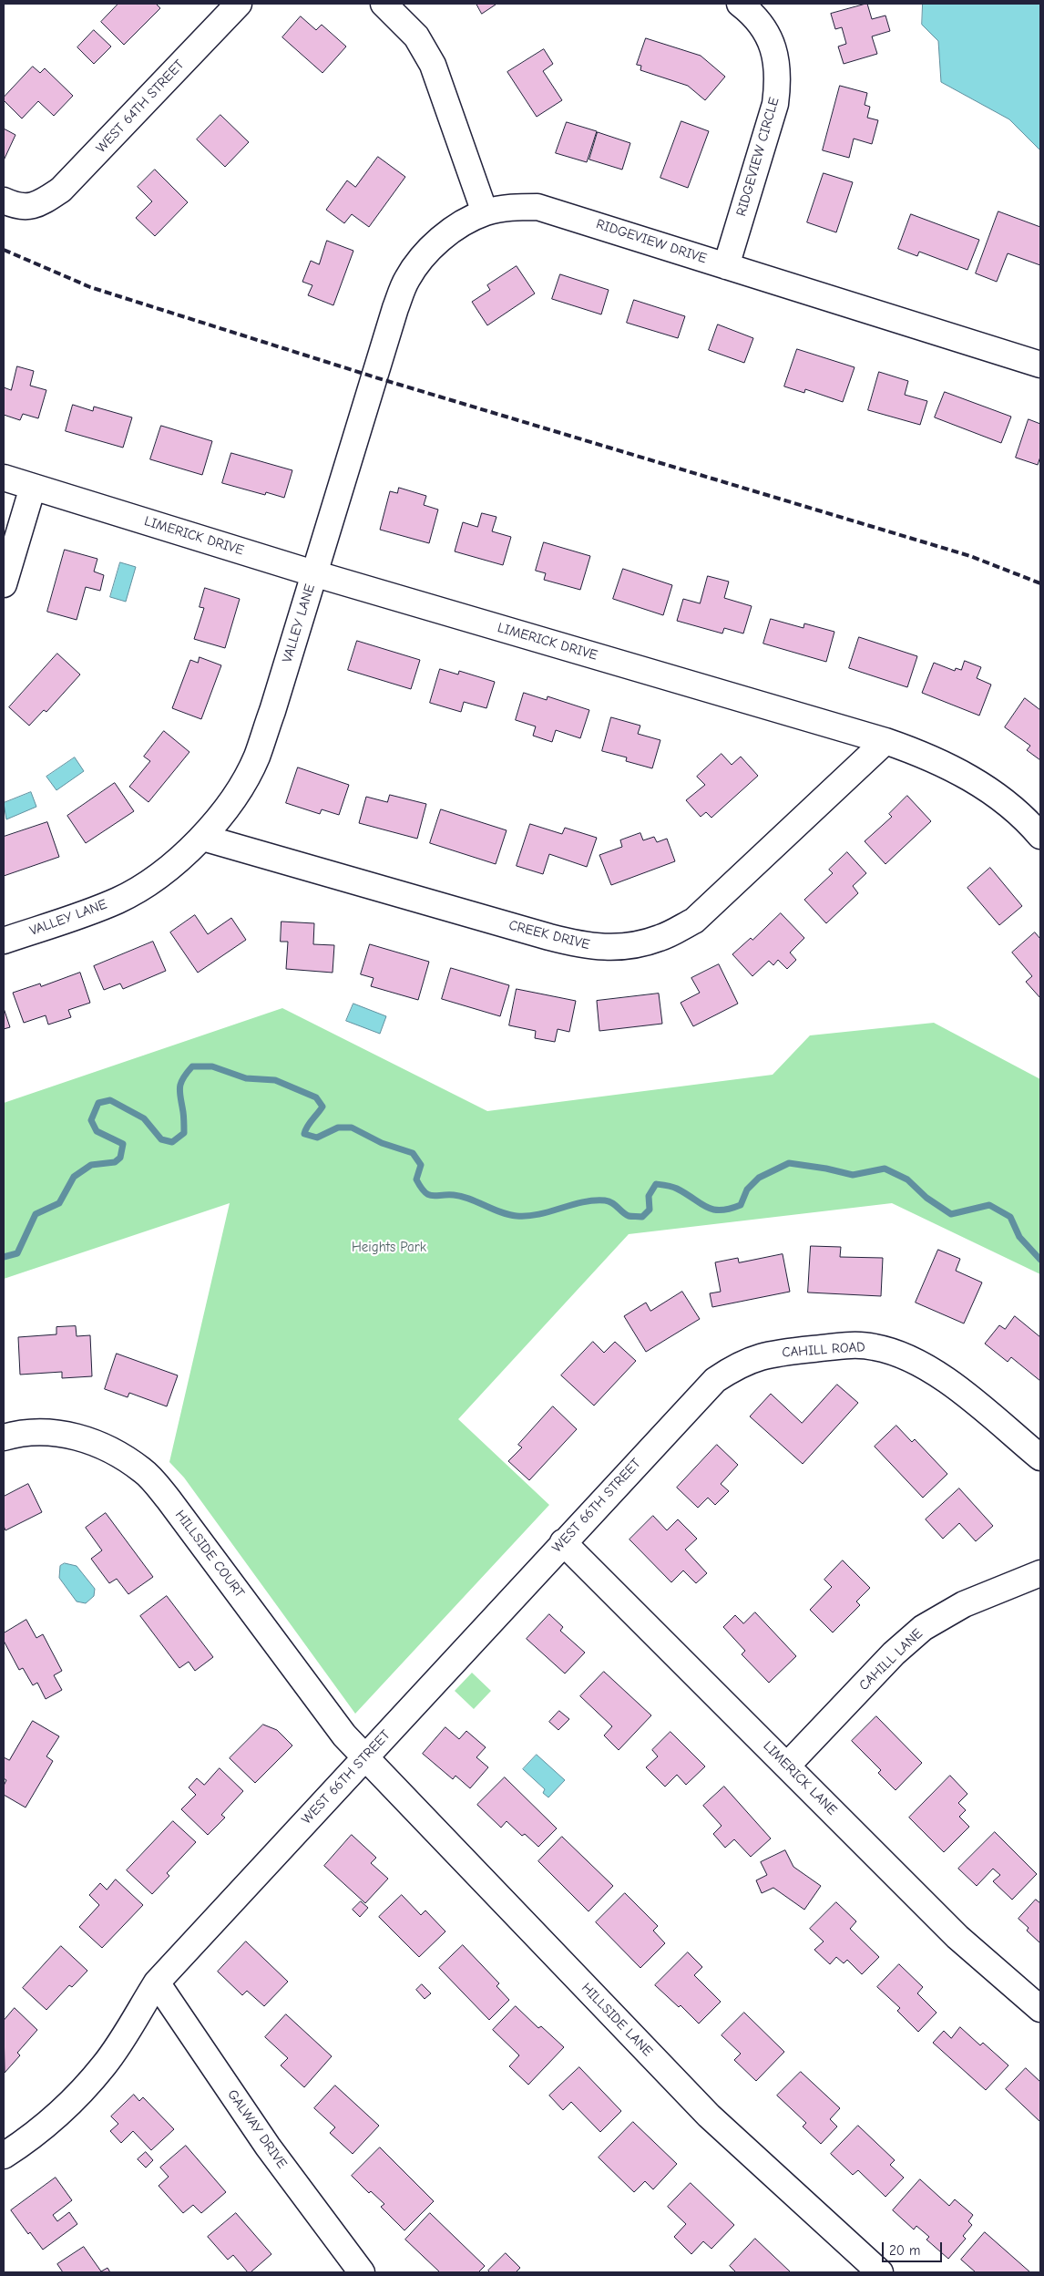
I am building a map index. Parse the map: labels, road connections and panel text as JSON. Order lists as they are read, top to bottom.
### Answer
{
  "streets": {
    "street": [
      "WEST 64TH STREET",
      "RIDGEVIEW CIRCLE",
      "RIDGEVIEW DRIVE",
      "LIMERICK DRIVE",
      "VALLEY LANE",
      "CREEK DRIVE",
      "CAHILL ROAD",
      "WEST 66TH STREET",
      "HILLSIDE COURT",
      "CAHILL LANE",
      "LIMERICK LANE",
      "HILLSIDE LANE",
      "GALWAY DRIVE"
    ]
  },
  "crossings": [
    ["RIDGEVIEW CIRCLE", "RIDGEVIEW DRIVE"],
    ["RIDGEVIEW DRIVE", "VALLEY LANE"],
    ["LIMERICK DRIVE", "VALLEY LANE"],
    ["LIMERICK DRIVE", "CREEK DRIVE"],
    ["VALLEY LANE", "CREEK DRIVE"],
    ["CAHILL ROAD", "WEST 66TH STREET"],
    ["WEST 66TH STREET", "HILLSIDE COURT"],
    ["WEST 66TH STREET", "LIMERICK LANE"],
    ["WEST 66TH STREET", "HILLSIDE LANE"],
    ["WEST 66TH STREET", "GALWAY DRIVE"],
    ["HILLSIDE COURT", "HILLSIDE LANE"],
    ["CAHILL LANE", "LIMERICK LANE"]
  ],
  "parks": ["Heights Park"],
  "scale_bar": "20 m"
}
